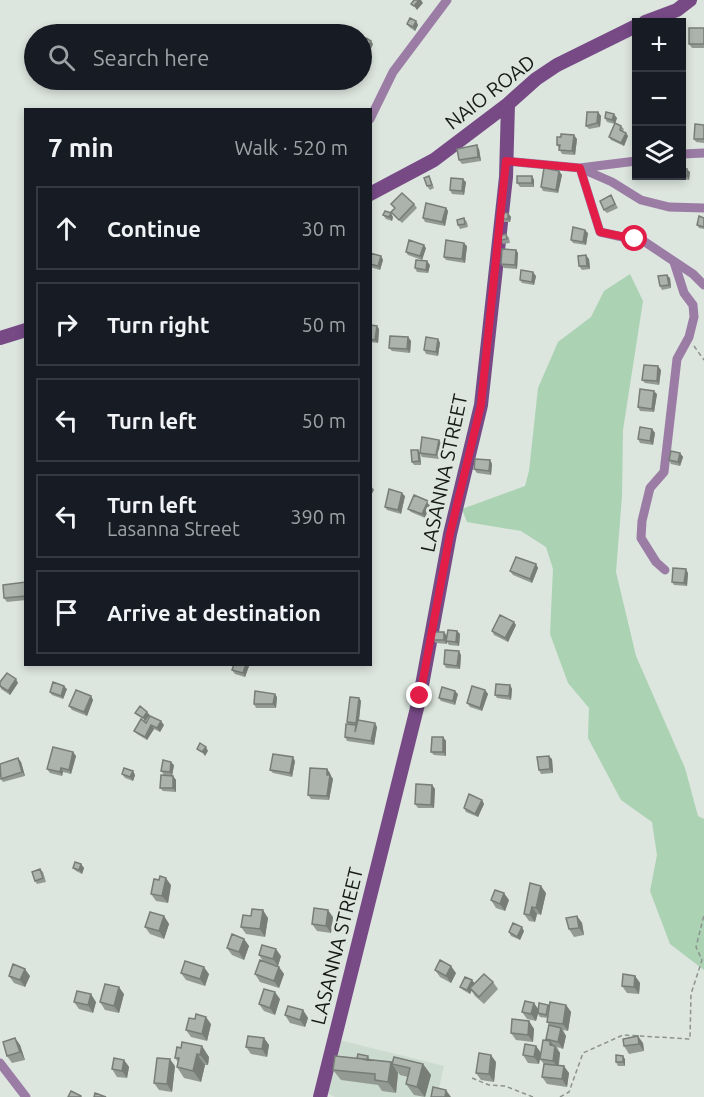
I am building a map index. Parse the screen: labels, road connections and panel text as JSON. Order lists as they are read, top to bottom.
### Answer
{
  "streets": {
    "street": ["NAIO ROAD", "LASANNA STREET"]
  },
  "crossings": [
    ["NAIO ROAD", "LASANNA STREET"]
  ],
  "page": {
    "map_buttons": ["+", "−"],
    "search": "Search here",
    "heading": ["7 min", "Walk · 520 m"],
    "list": [
      ["Continue", "30 m"],
      ["Turn right", "50 m"],
      ["Turn left", "50 m"],
      ["Turn left", "Lasanna Street", "390 m"],
      "Arrive at destination"
    ]
  }
}
